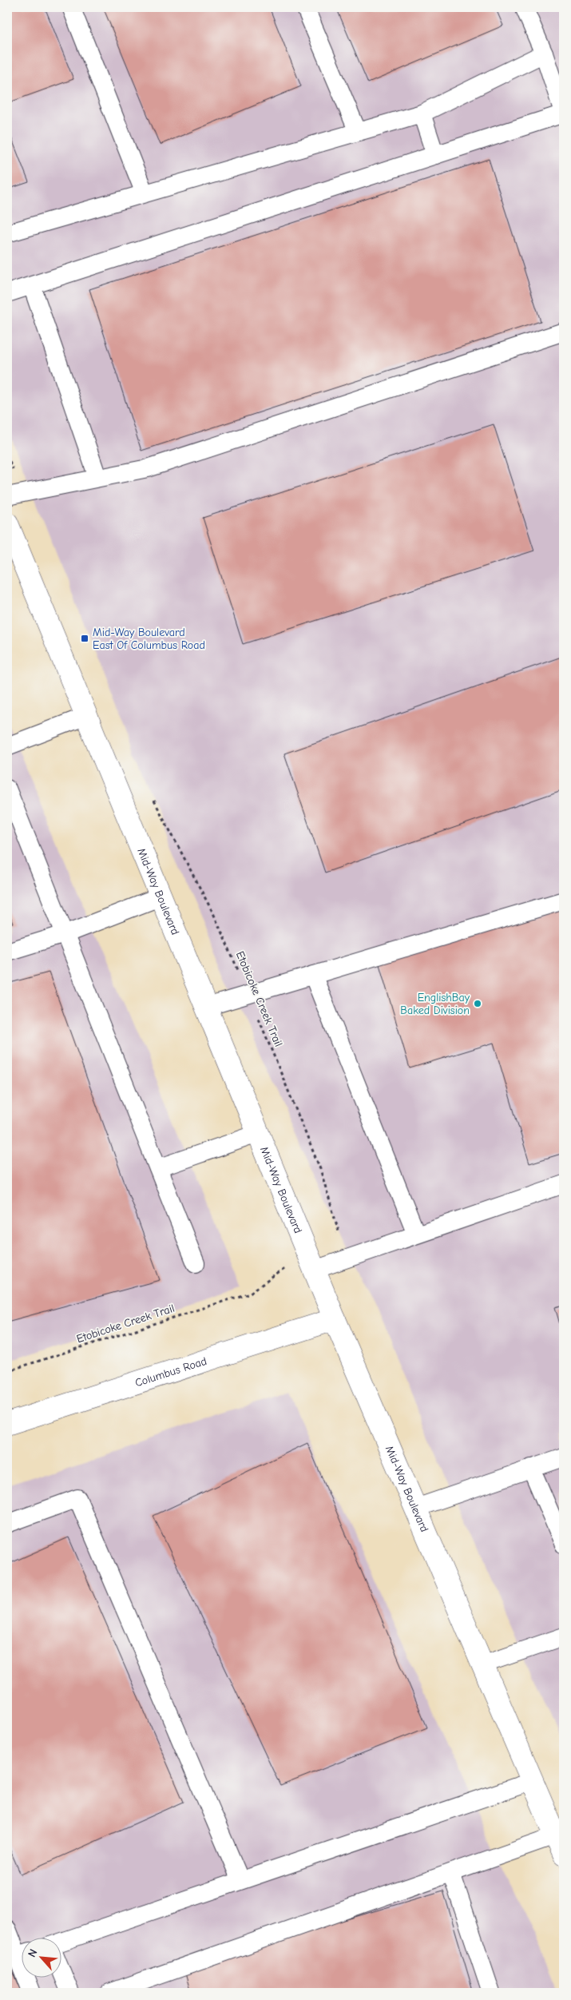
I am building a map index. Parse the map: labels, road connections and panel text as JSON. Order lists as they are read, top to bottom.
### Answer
{
  "streets": {
    "street": ["Mid-Way Boulevard", "Columbus Road"],
    "path": ["Etobicoke Creek Trail"]
  },
  "crossings": [
    ["Mid-Way Boulevard", "Columbus Road"]
  ],
  "places": {
    "transit": ["Mid-Way Boulevard East Of Columbus Road"],
    "other": ["EnglishBay Baked Division"]
  },
  "north": "top left"
}
